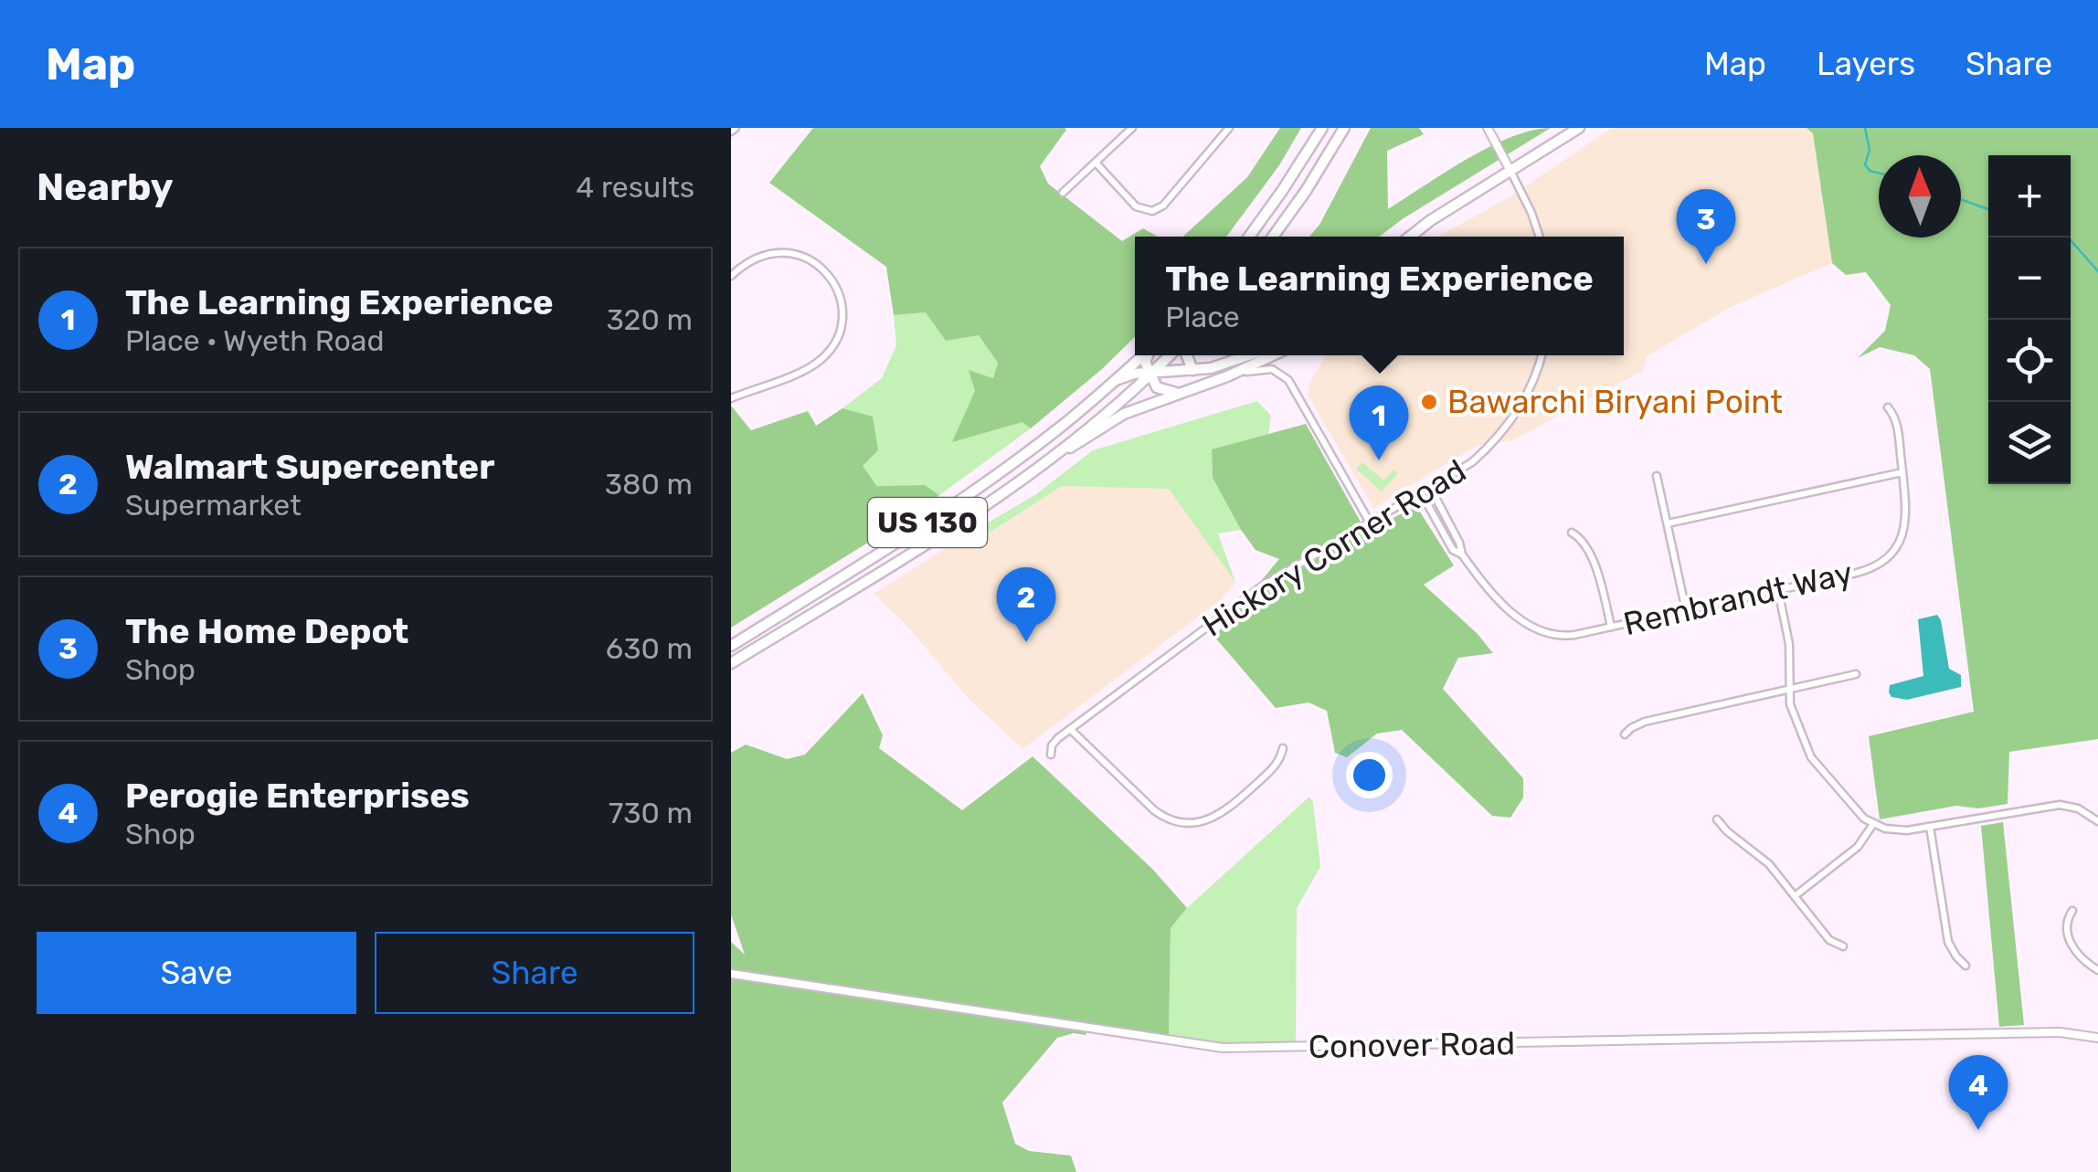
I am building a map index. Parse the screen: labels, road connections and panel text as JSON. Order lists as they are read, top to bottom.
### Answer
{
  "streets": {
    "main road": ["US 130"],
    "street": ["Hickory Corner Road", "Rembrandt Way", "Conover Road"]
  },
  "crossings": [
    ["Hickory Corner Road", "Rembrandt Way"]
  ],
  "places": ["Bawarchi Biryani Point"],
  "north": "top",
  "page": {
    "header": "Map",
    "nav": ["Map", "Layers", "Share"],
    "heading": ["Nearby", "4 results"],
    "map_buttons": ["+", "−"],
    "pins": [
      "3",
      "1",
      "2",
      "4"
    ],
    "popup": ["The Learning Experience", "Place"],
    "list": [
      {
        "mark": "1",
        "name": "The Learning Experience",
        "note": "Place · Wyeth Road",
        "value": "320 m"
      },
      {
        "mark": "2",
        "name": "Walmart Supercenter",
        "note": "Supermarket",
        "value": "380 m"
      },
      {
        "mark": "3",
        "name": "The Home Depot",
        "note": "Shop",
        "value": "630 m"
      },
      {
        "mark": "4",
        "name": "Perogie Enterprises",
        "note": "Shop",
        "value": "730 m"
      }
    ],
    "buttons": ["Save", "Share"]
  }
}
